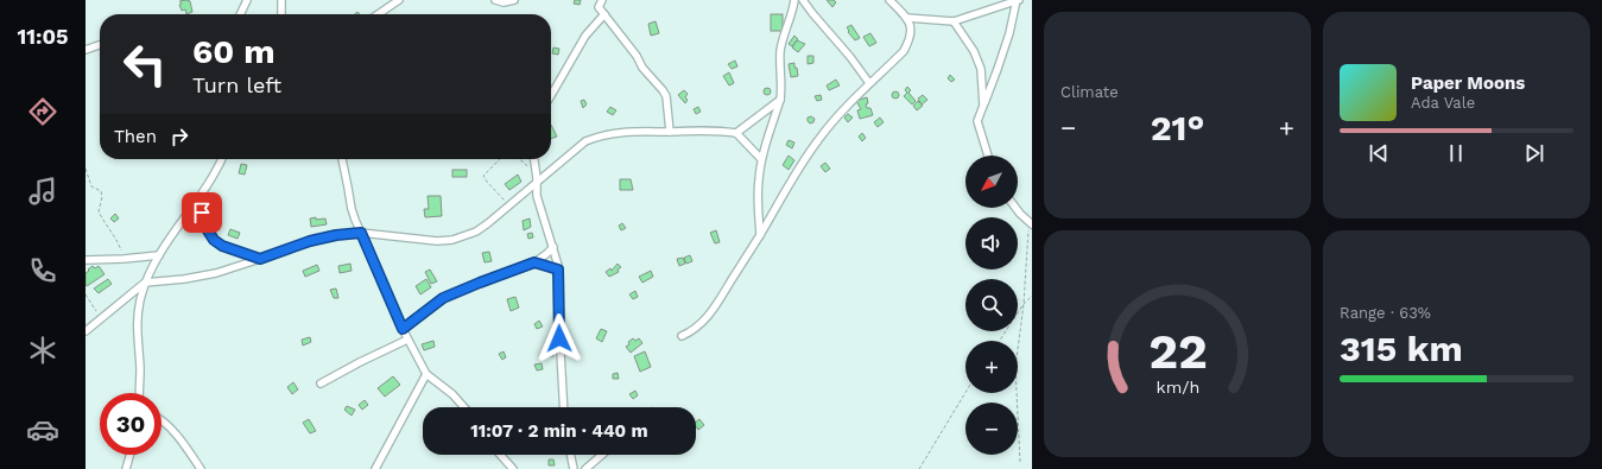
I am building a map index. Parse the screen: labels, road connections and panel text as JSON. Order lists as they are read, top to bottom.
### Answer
{
  "north": "bottom left",
  "page": {
    "tabs": "11:05",
    "tile": [
      "Climate",
      ["Range · 63%", "315 km"]
    ],
    "turn": ["60 m", "Turn left"],
    "song": ["Paper Moons", "Ada Vale"],
    "heat": ["−", "21°", "+"],
    "then": "Then",
    "map_buttons": ["+", "−"],
    "limit": "30",
    "trip": "11:07 · 2 min · 440 m",
    "gauge": ["22", "km/h"]
  }
}
